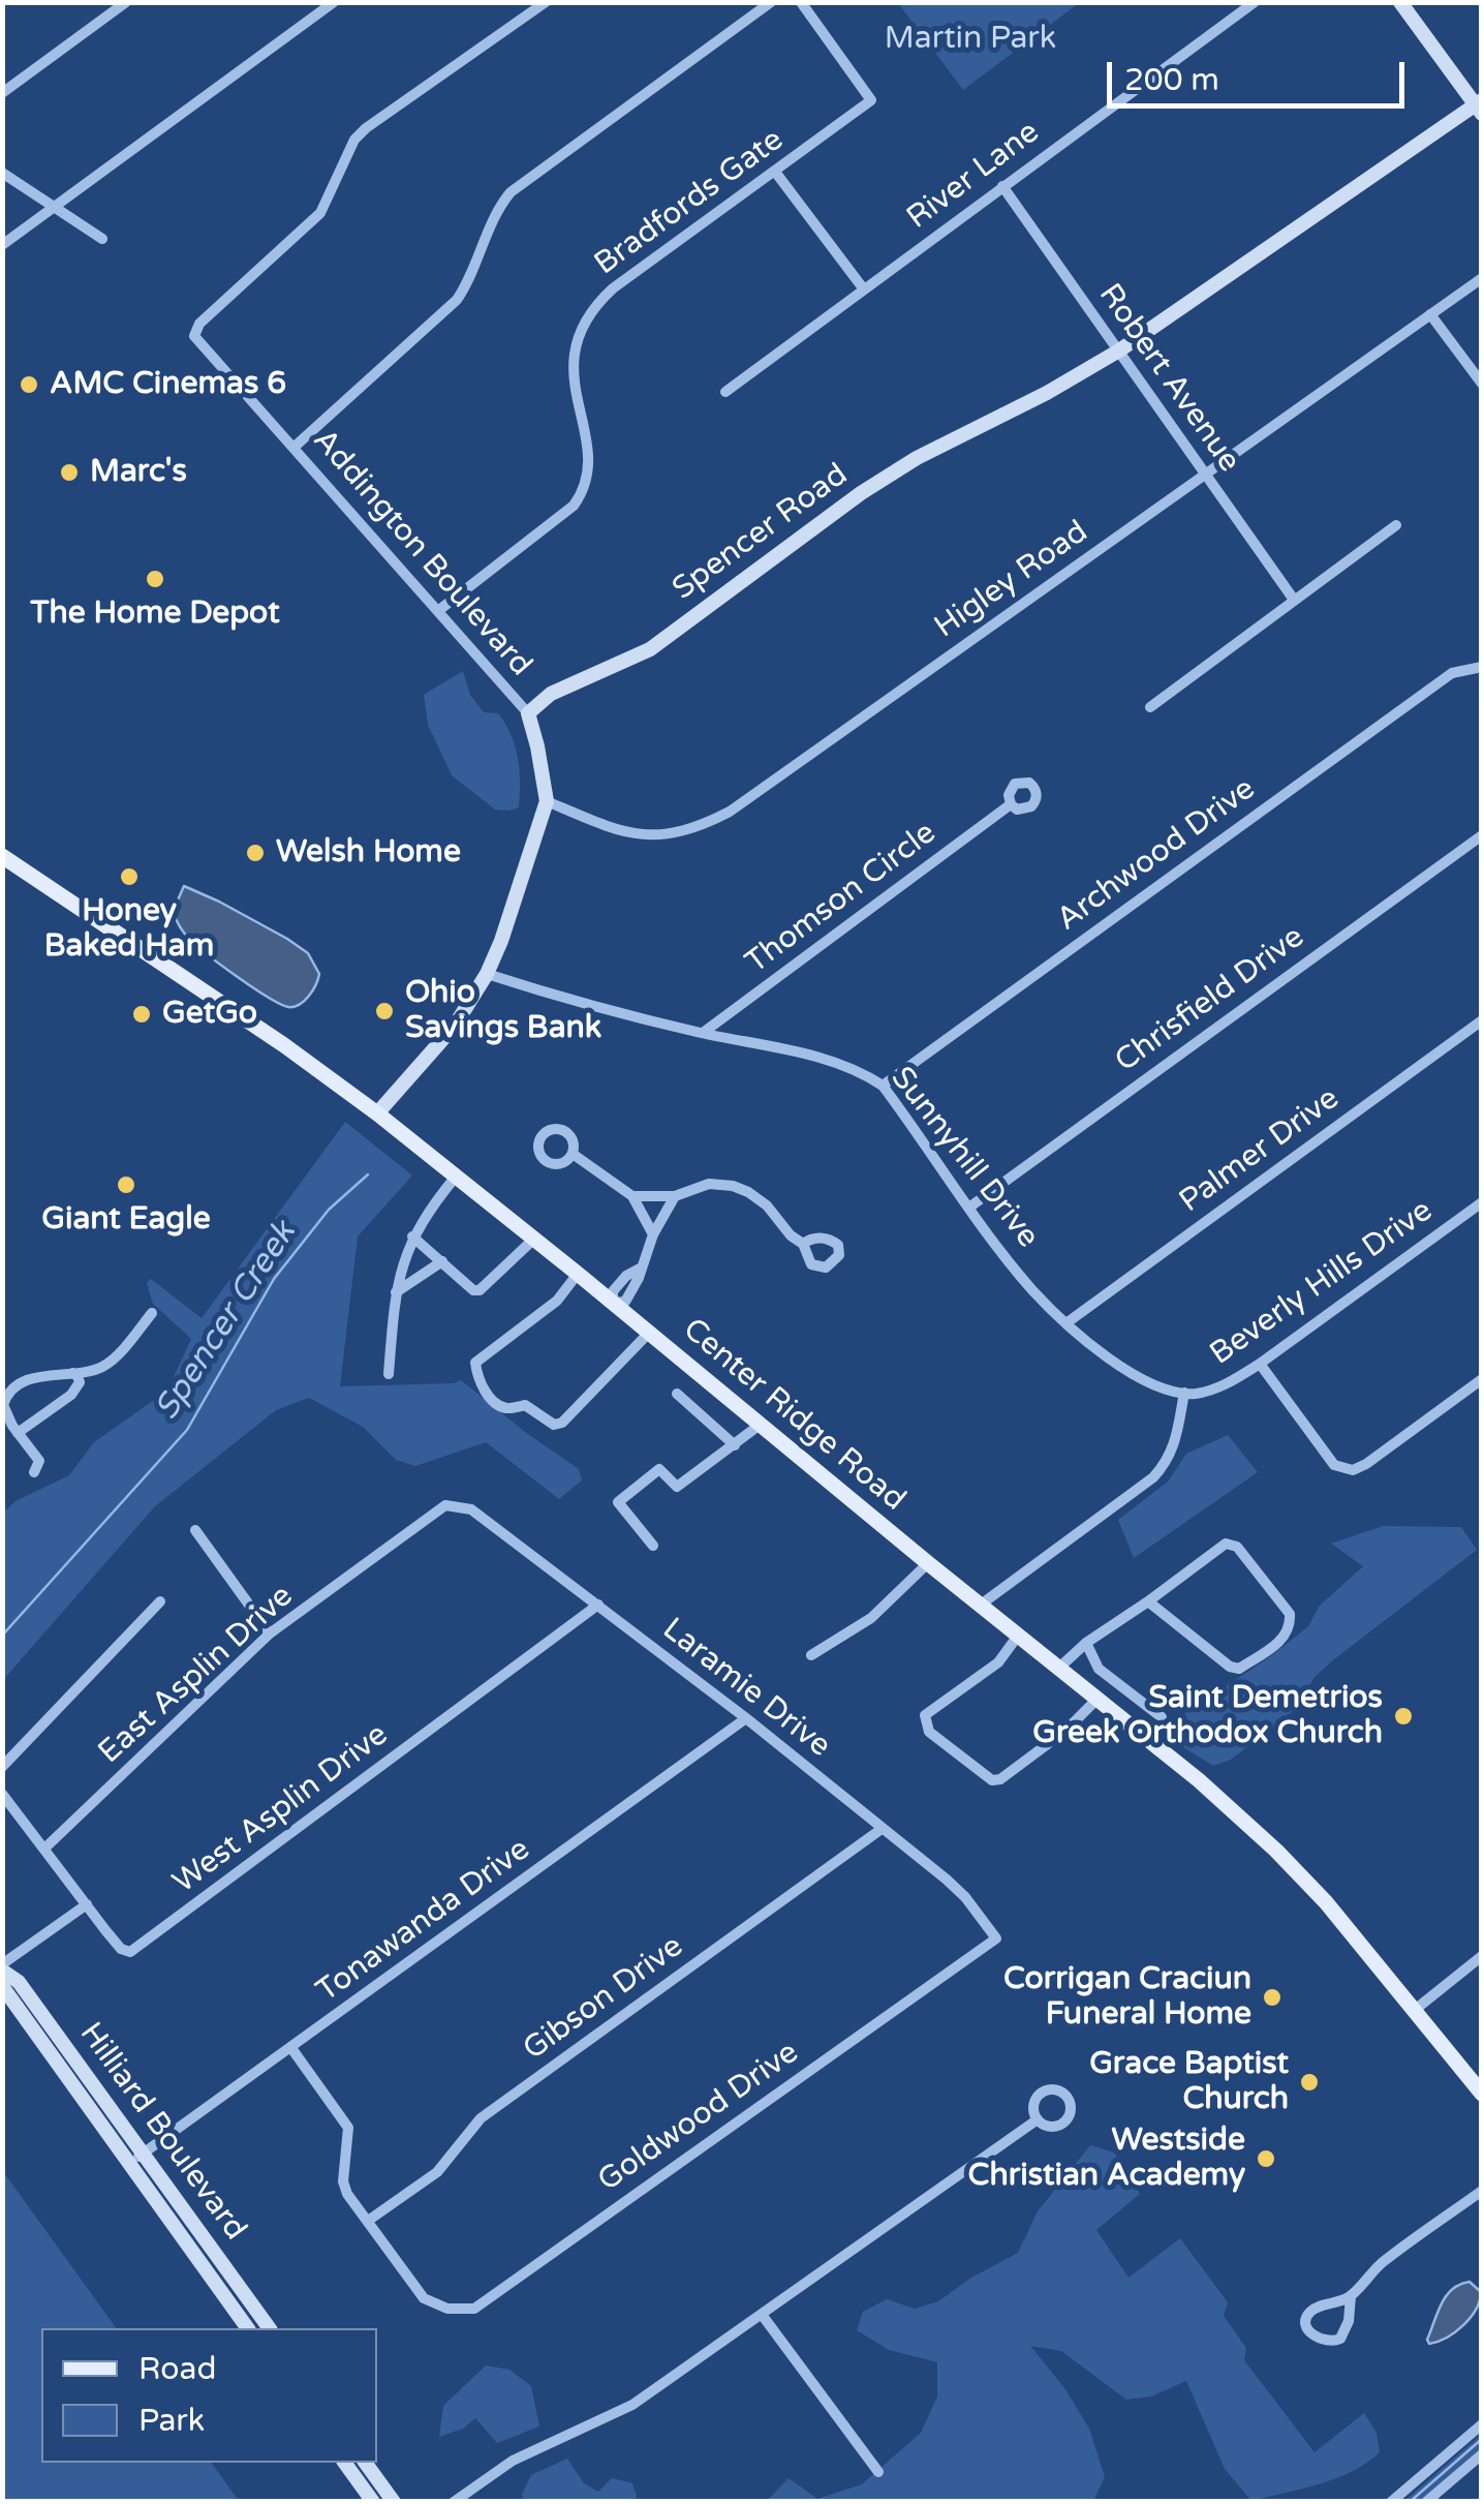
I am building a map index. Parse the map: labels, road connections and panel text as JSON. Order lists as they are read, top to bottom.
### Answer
{
  "streets": {
    "main road": ["Center Ridge Road"],
    "street": [
      "River Lane",
      "Bradfords Gate",
      "Robert Avenue",
      "Spencer Road",
      "Addington Boulevard",
      "Higley Road",
      "Archwood Drive",
      "Thomson Circle",
      "Chrisfield Drive",
      "Palmer Drive",
      "Sunnyhill Drive",
      "Beverly Hills Drive",
      "East Asplin Drive",
      "Laramie Drive",
      "West Asplin Drive",
      "Tonawanda Drive",
      "Gibson Drive",
      "Goldwood Drive",
      "Hilliard Boulevard"
    ]
  },
  "crossings": [
    ["River Lane", "Robert Avenue"],
    ["Bradfords Gate", "Addington Boulevard"],
    ["Robert Avenue", "Spencer Road"],
    ["Robert Avenue", "Higley Road"],
    ["Spencer Road", "Addington Boulevard"],
    ["Archwood Drive", "Sunnyhill Drive"],
    ["Thomson Circle", "Sunnyhill Drive"],
    ["Chrisfield Drive", "Sunnyhill Drive"],
    ["Palmer Drive", "Sunnyhill Drive"],
    ["Sunnyhill Drive", "Beverly Hills Drive"],
    ["Beverly Hills Drive", "Center Ridge Road"],
    ["East Asplin Drive", "Laramie Drive"],
    ["Laramie Drive", "West Asplin Drive"],
    ["Laramie Drive", "Tonawanda Drive"],
    ["Laramie Drive", "Gibson Drive"],
    ["Laramie Drive", "Goldwood Drive"],
    ["Tonawanda Drive", "Hilliard Boulevard"],
    ["Gibson Drive", "Goldwood Drive"]
  ],
  "water": ["Spencer Creek"],
  "parks": ["Martin Park"],
  "places": [
    "AMC Cinemas 6",
    "Marc's",
    "The Home Depot",
    "Welsh Home",
    "Honey Baked Ham",
    "Ohio Savings Bank",
    "GetGo",
    "Giant Eagle",
    "Saint Demetrios Greek Orthodox Church",
    "Corrigan Craciun Funeral Home",
    "Grace Baptist Church",
    "Westside Christian Academy"
  ],
  "legend": ["Road", "Park"],
  "scale_bar": "200 m"
}
